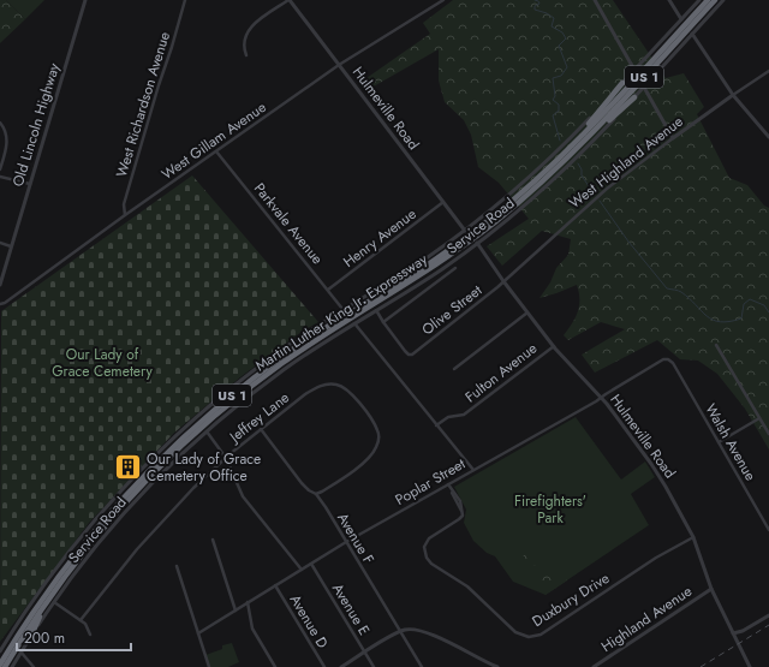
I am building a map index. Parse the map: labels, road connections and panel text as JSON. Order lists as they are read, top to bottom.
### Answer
{
  "streets": {
    "highway": ["US 1", "Martin Luther King Jr. Expressway"],
    "street": [
      "West Richardson Avenue",
      "Hulmeville Road",
      "Old Lincoln Highway",
      "West Gillam Avenue",
      "West Highland Avenue",
      "Parkvale Avenue",
      "Service Road",
      "Henry Avenue",
      "Olive Street",
      "Fulton Avenue",
      "Jeffrey Lane",
      "Walsh Avenue",
      "Poplar Street",
      "Avenue F",
      "Duxbury Drive",
      "Avenue E",
      "Highland Avenue",
      "Avenue D"
    ]
  },
  "crossings": [
    ["West Richardson Avenue", "West Gillam Avenue"],
    ["Hulmeville Road", "West Gillam Avenue"],
    ["Hulmeville Road", "West Highland Avenue"],
    ["Hulmeville Road", "Service Road"],
    ["Hulmeville Road", "Henry Avenue"],
    ["Hulmeville Road", "Olive Street"],
    ["Hulmeville Road", "Fulton Avenue"],
    ["Hulmeville Road", "Poplar Street"],
    ["Hulmeville Road", "Duxbury Drive"],
    ["Hulmeville Road", "Highland Avenue"],
    ["West Gillam Avenue", "Parkvale Avenue"],
    ["West Highland Avenue", "Olive Street"],
    ["Parkvale Avenue", "Service Road"],
    ["Parkvale Avenue", "Henry Avenue"],
    ["Service Road", "Martin Luther King Jr. Expressway"],
    ["Jeffrey Lane", "Avenue F"],
    ["Walsh Avenue", "Poplar Street"],
    ["Poplar Street", "Avenue F"],
    ["Poplar Street", "Duxbury Drive"],
    ["Poplar Street", "Avenue E"],
    ["Poplar Street", "Avenue D"]
  ],
  "parks": ["Our Lady of Grace Cemetery", "Firefighters' Park"],
  "places": {
    "building": ["Our Lady of Grace Cemetery Office"]
  },
  "scale_bar": "200 m"
}
